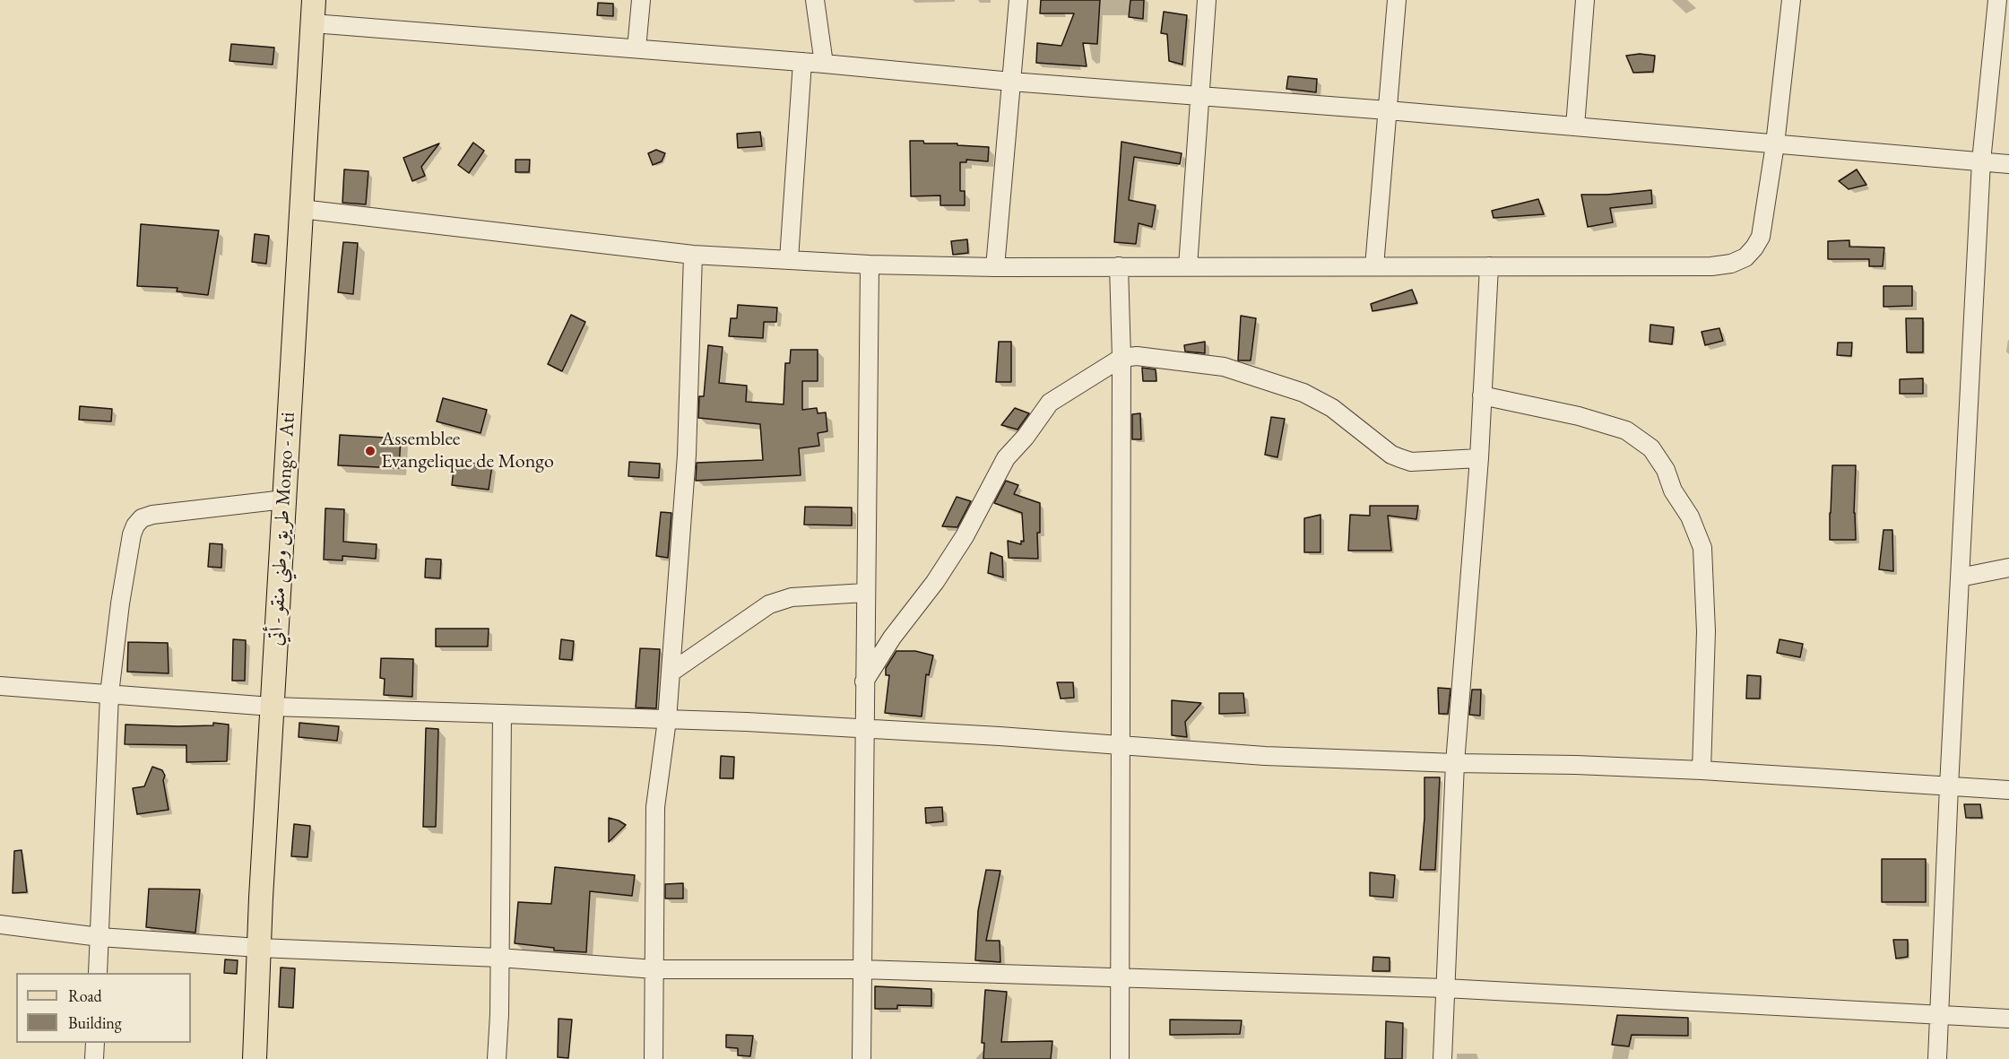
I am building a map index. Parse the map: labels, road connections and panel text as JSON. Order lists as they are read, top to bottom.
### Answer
{
  "streets": {
    "main road": ["طريق وطني منقو - أتي Mongo - Ati"]
  },
  "places": ["Assemblee Evangelique de Mongo"],
  "legend": ["Road", "Building"]
}
